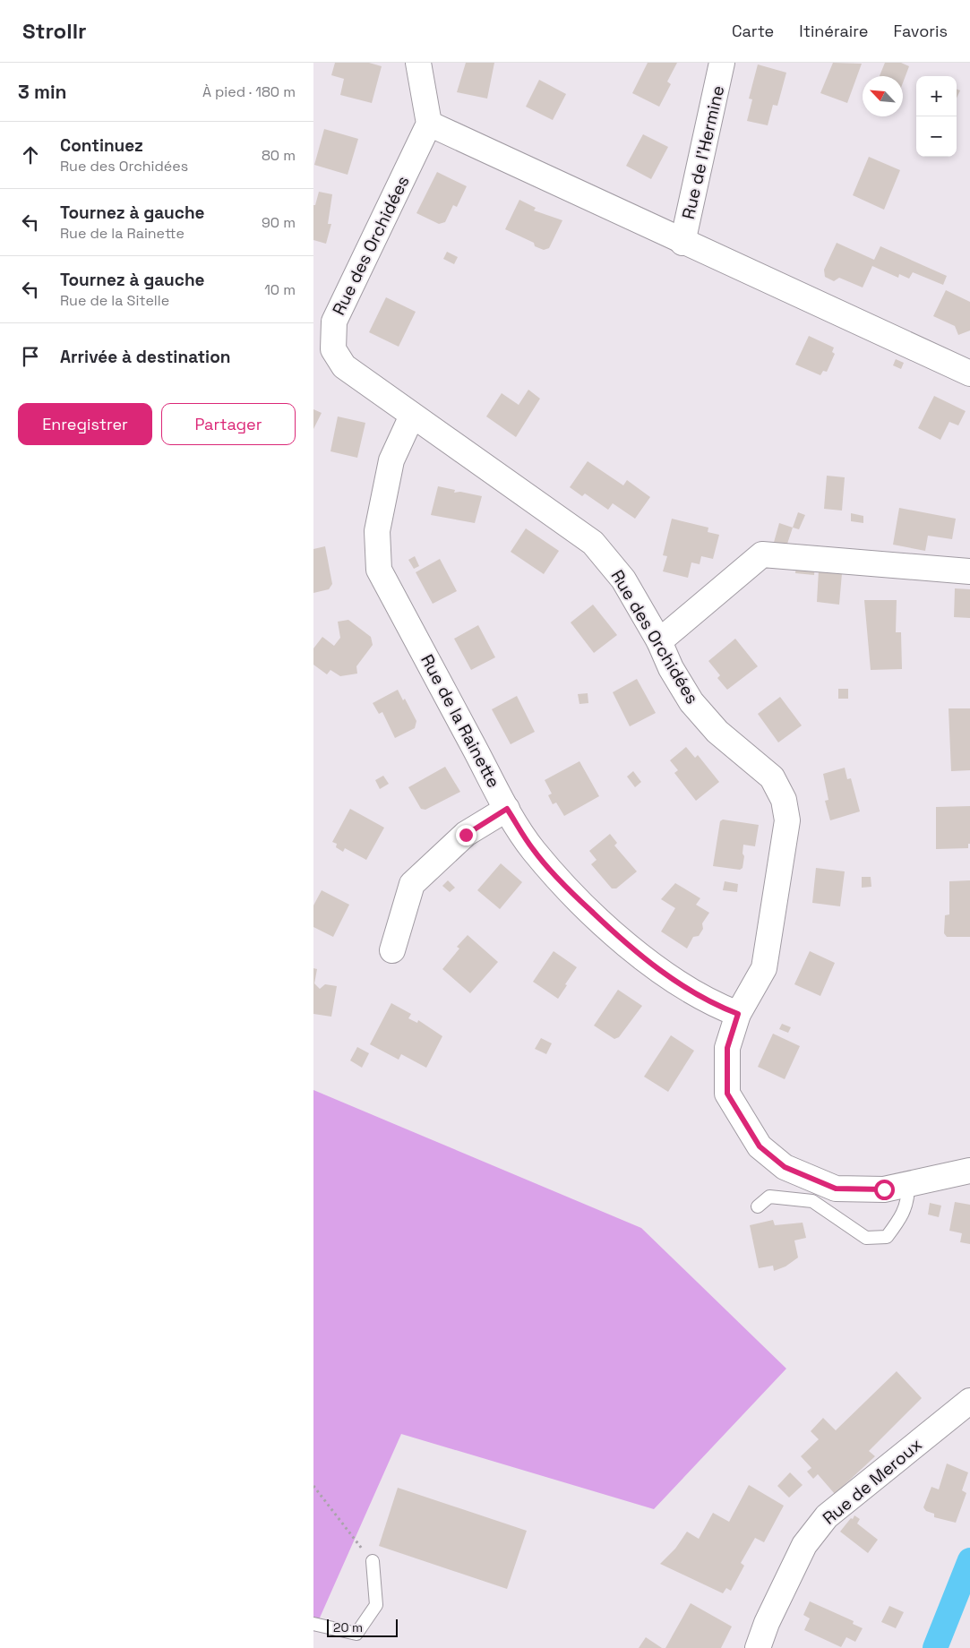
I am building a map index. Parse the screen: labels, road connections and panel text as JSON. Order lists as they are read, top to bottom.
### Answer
{
  "streets": {
    "street": [
      "Rue de l'Hermine",
      "Rue des Orchidées",
      "Rue de la Rainette",
      "Rue de Meroux"
    ]
  },
  "crossings": [
    ["Rue des Orchidées", "Rue de la Rainette"]
  ],
  "scale_bar": "20 m",
  "north": "top left",
  "page": {
    "header": "Strollr",
    "nav": ["Carte", "Itinéraire", "Favoris"],
    "heading": ["3 min", "À pied · 180 m"],
    "map_buttons": ["+", "−"],
    "list": [
      ["Continuez", "Rue des Orchidées", "80 m"],
      ["Tournez à gauche", "Rue de la Rainette", "90 m"],
      ["Tournez à gauche", "Rue de la Sitelle", "10 m"],
      "Arrivée à destination"
    ],
    "buttons": ["Enregistrer", "Partager"],
    "scale": "20 m"
  }
}
